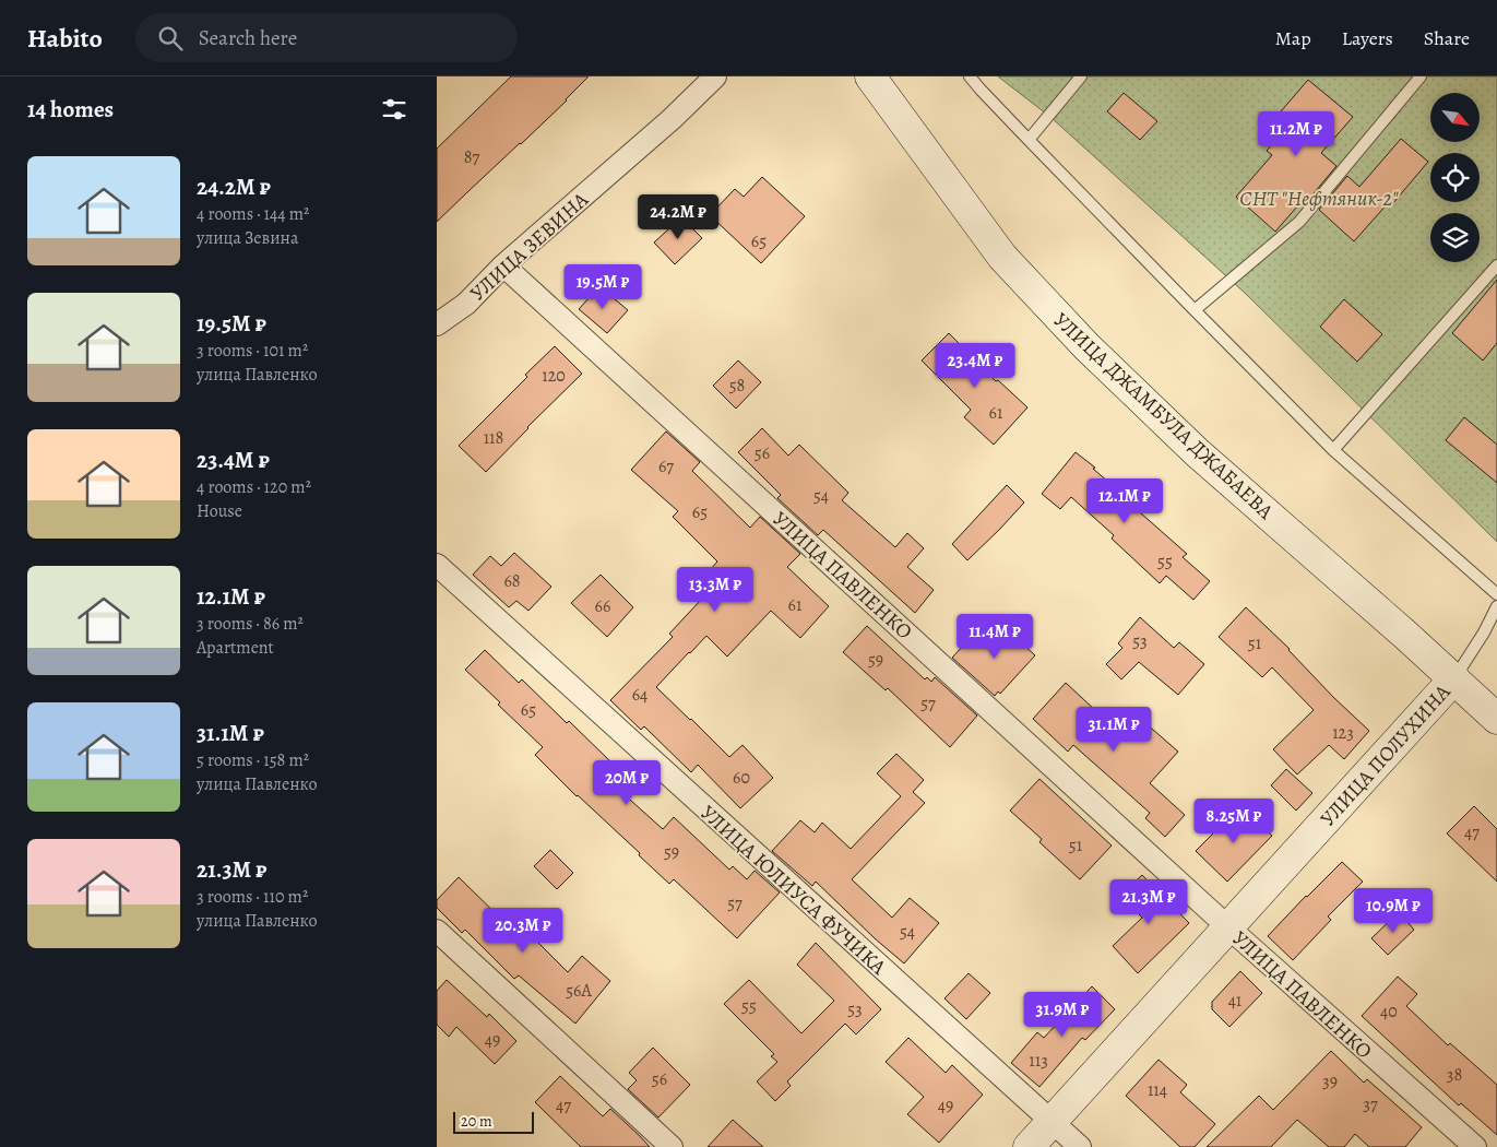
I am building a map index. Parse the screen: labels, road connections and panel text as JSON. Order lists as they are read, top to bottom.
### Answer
{
  "streets": {
    "main road": ["УЛИЦА ДЖАМБУЛА ДЖАБАЕВА", "УЛИЦА ПОЛУХИНА"],
    "street": ["УЛИЦА ЗЕВИНА", "УЛИЦА ПАВЛЕНКО", "УЛИЦА ЮЛИУСА ФУЧИКА"]
  },
  "crossings": [
    ["УЛИЦА ЗЕВИНА", "УЛИЦА ПАВЛЕНКО"],
    ["УЛИЦА ДЖАМБУЛА ДЖАБАЕВА", "УЛИЦА ПОЛУХИНА"],
    ["УЛИЦА ПАВЛЕНКО", "УЛИЦА ПОЛУХИНА"],
    ["УЛИЦА ПОЛУХИНА", "УЛИЦА ЮЛИУСА ФУЧИКА"]
  ],
  "parks": ["СНТ \"Нефтяник-2\""],
  "house_numbers": [
    "87",
    "65",
    "120",
    "58",
    "61",
    "118",
    "56",
    "67",
    "54",
    "65",
    "55",
    "68",
    "61",
    "66",
    "53",
    "51",
    "59",
    "64",
    "57",
    "65",
    "123",
    "60",
    "47",
    "51",
    "59",
    "57",
    "54",
    "56А",
    "41",
    "55",
    "53",
    "40",
    "49",
    "113",
    "38",
    "56",
    "39",
    "114",
    "37",
    "47",
    "49"
  ],
  "scale_bar": "20 m",
  "north": "bottom right",
  "page": {
    "header": "Habito",
    "search": "Search here",
    "nav": ["Map", "Layers", "Share"],
    "heading": "14 homes",
    "price": [
      "11.2M ₽",
      "24.2M ₽",
      "19.5M ₽",
      "23.4M ₽",
      "12.1M ₽",
      "13.3M ₽",
      "11.4M ₽",
      "31.1M ₽",
      "20M ₽",
      "8.25M ₽",
      "21.3M ₽",
      "10.9M ₽",
      "20.3M ₽",
      "31.9M ₽"
    ],
    "list": [
      {
        "name": "24.2M ₽",
        "note": "4 rooms · 144 m² · улица Зевина"
      },
      {
        "name": "19.5M ₽",
        "note": "3 rooms · 101 m² · улица Павленко"
      },
      {
        "name": "23.4M ₽",
        "note": "4 rooms · 120 m² · House"
      },
      {
        "name": "12.1M ₽",
        "note": "3 rooms · 86 m² · Apartment"
      },
      {
        "name": "31.1M ₽",
        "note": "5 rooms · 158 m² · улица Павленко"
      },
      {
        "name": "21.3M ₽",
        "note": "3 rooms · 110 m² · улица Павленко"
      }
    ],
    "scale": "20 m"
  }
}
